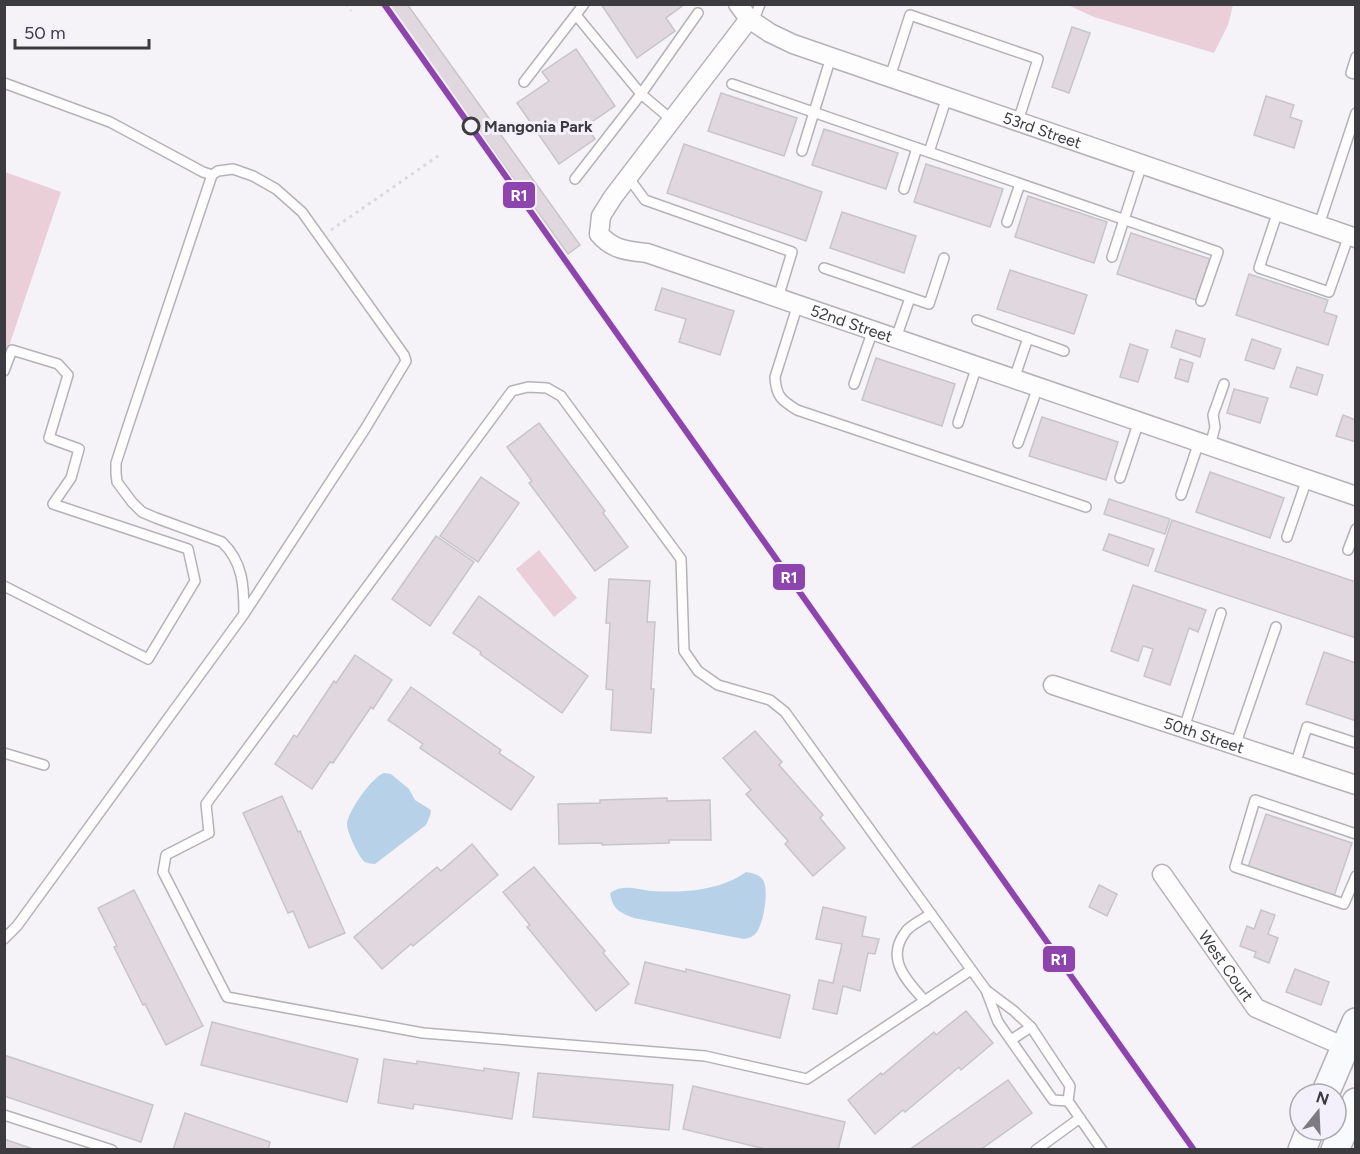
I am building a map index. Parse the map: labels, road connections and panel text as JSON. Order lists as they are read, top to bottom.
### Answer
{
  "streets": {
    "street": [
      "53rd Street",
      "52nd Street",
      "50th Street",
      "West Court"
    ]
  },
  "crossings": [
    ["53rd Street", "52nd Street"]
  ],
  "places": ["Mangonia Park"],
  "lines": ["transit line R1"],
  "scale_bar": "50 m",
  "north": "top"
}
